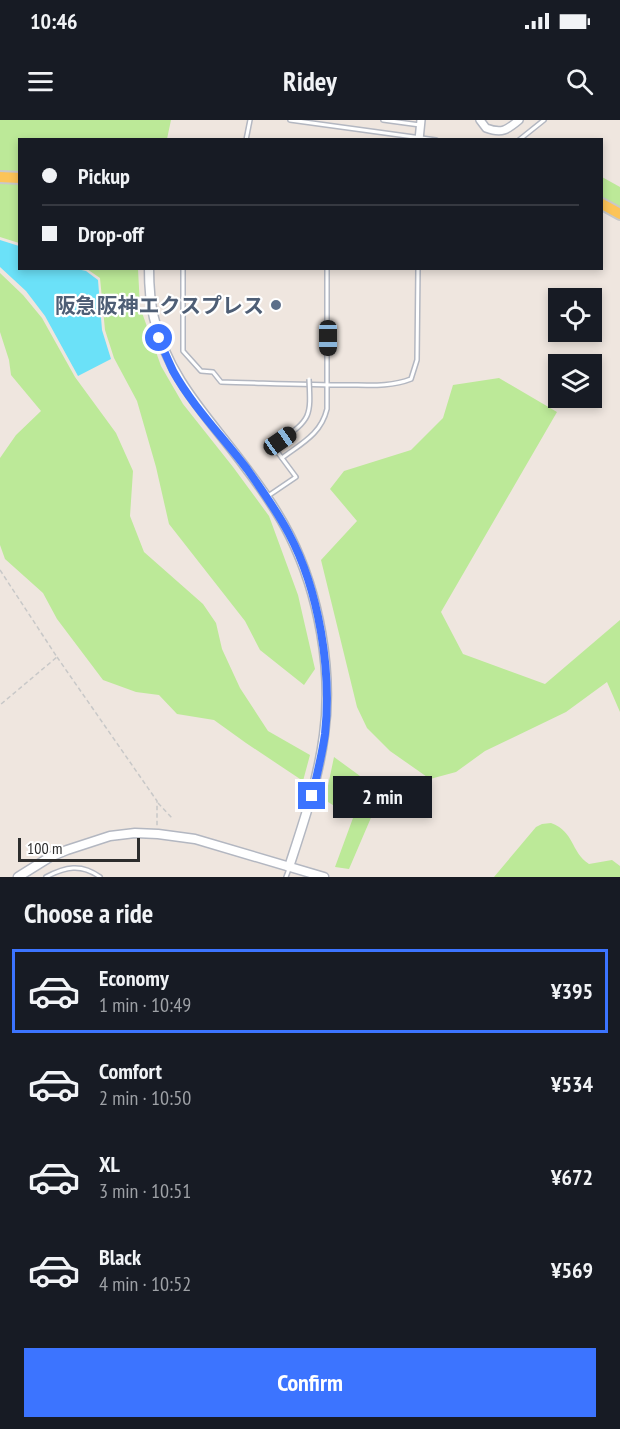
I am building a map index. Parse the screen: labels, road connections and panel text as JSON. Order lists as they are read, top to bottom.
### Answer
{
  "places": ["阪急阪神エクスプレス"],
  "scale_bar": "100 m",
  "page": {
    "status": "10:46",
    "header": "Ridey",
    "banner": ["Pickup", "Drop-off"],
    "bubble": "2 min",
    "scale": "100 m",
    "heading": "Choose a ride",
    "list": [
      {
        "name": "Economy",
        "note": "1 min · 10:49",
        "value": "¥395"
      },
      {
        "name": "Comfort",
        "note": "2 min · 10:50",
        "value": "¥534"
      },
      {
        "name": "XL",
        "note": "3 min · 10:51",
        "value": "¥672"
      },
      {
        "name": "Black",
        "note": "4 min · 10:52",
        "value": "¥569"
      }
    ],
    "buttons": "Confirm"
  }
}
